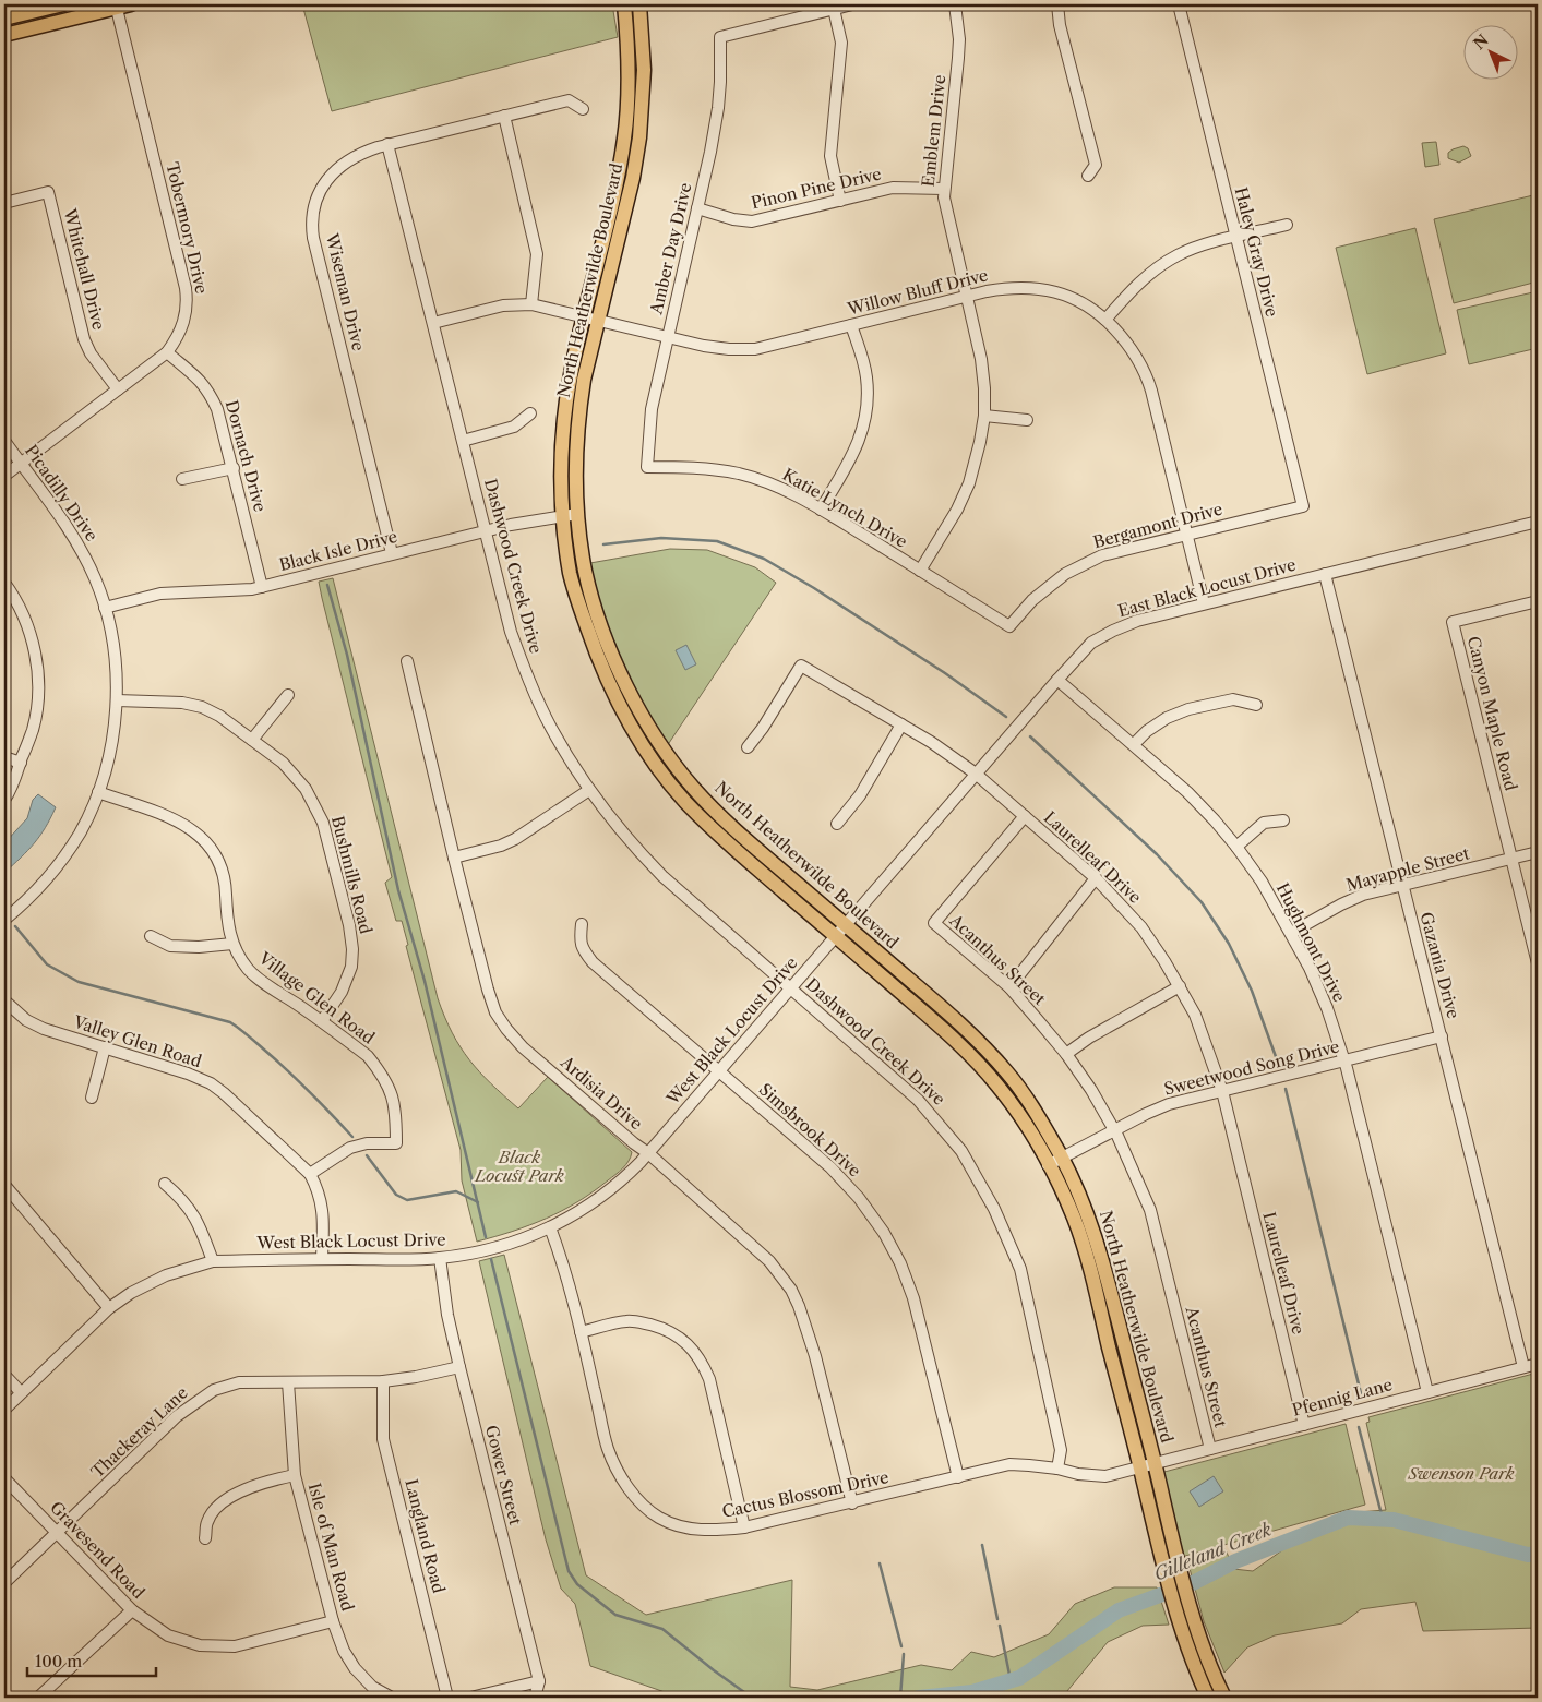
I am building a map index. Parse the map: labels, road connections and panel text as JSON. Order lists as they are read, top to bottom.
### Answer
{
  "streets": {
    "main road": ["North Heatherwilde Boulevard"],
    "street": [
      "Emblem Drive",
      "Pinon Pine Drive",
      "Tobermory Drive",
      "Amber Day Drive",
      "Haley Gray Drive",
      "Whitehall Drive",
      "Wiseman Drive",
      "Willow Bluff Drive",
      "Dornach Drive",
      "Picadilly Drive",
      "Katie Lynch Drive",
      "Bergamont Drive",
      "Black Isle Drive",
      "Dashwood Creek Drive",
      "East Black Locust Drive",
      "Canyon Maple Road",
      "Laurelleaf Drive",
      "Mayapple Street",
      "Bushmills Road",
      "Hughmont Drive",
      "Acanthus Street",
      "Gazania Drive",
      "Village Glen Road",
      "West Black Locust Drive",
      "Valley Glen Road",
      "Sweetwood Song Drive",
      "Ardisia Drive",
      "Simsbrook Drive",
      "Pfennig Lane",
      "Thackeray Lane",
      "Gower Street",
      "Cactus Blossom Drive",
      "Langland Road",
      "Isle of Man Road",
      "Gravesend Road"
    ]
  },
  "crossings": [
    ["Emblem Drive", "Pinon Pine Drive"],
    ["Emblem Drive", "Willow Bluff Drive"],
    ["Emblem Drive", "Katie Lynch Drive"],
    ["Pinon Pine Drive", "Amber Day Drive"],
    ["Tobermory Drive", "Whitehall Drive"],
    ["Tobermory Drive", "Dornach Drive"],
    ["Tobermory Drive", "Picadilly Drive"],
    ["Amber Day Drive", "Willow Bluff Drive"],
    ["Amber Day Drive", "Katie Lynch Drive"],
    ["Haley Gray Drive", "Bergamont Drive"],
    ["North Heatherwilde Boulevard", "Willow Bluff Drive"],
    ["North Heatherwilde Boulevard", "Black Isle Drive"],
    ["North Heatherwilde Boulevard", "East Black Locust Drive"],
    ["North Heatherwilde Boulevard", "West Black Locust Drive"],
    ["North Heatherwilde Boulevard", "Sweetwood Song Drive"],
    ["North Heatherwilde Boulevard", "Pfennig Lane"],
    ["North Heatherwilde Boulevard", "Cactus Blossom Drive"],
    ["Wiseman Drive", "Black Isle Drive"],
    ["Wiseman Drive", "Dashwood Creek Drive"],
    ["Willow Bluff Drive", "Bergamont Drive"],
    ["Willow Bluff Drive", "Dashwood Creek Drive"],
    ["Willow Bluff Drive", "East Black Locust Drive"],
    ["Dornach Drive", "Black Isle Drive"],
    ["Picadilly Drive", "Black Isle Drive"],
    ["Picadilly Drive", "Bushmills Road"],
    ["Picadilly Drive", "Village Glen Road"],
    ["Katie Lynch Drive", "Bergamont Drive"],
    ["Black Isle Drive", "Dashwood Creek Drive"],
    ["Dashwood Creek Drive", "West Black Locust Drive"],
    ["Dashwood Creek Drive", "Cactus Blossom Drive"],
    ["East Black Locust Drive", "Laurelleaf Drive"],
    ["East Black Locust Drive", "Hughmont Drive"],
    ["East Black Locust Drive", "Gazania Drive"],
    ["East Black Locust Drive", "West Black Locust Drive"],
    ["Canyon Maple Road", "Mayapple Street"],
    ["Laurelleaf Drive", "Acanthus Street"],
    ["Laurelleaf Drive", "Sweetwood Song Drive"],
    ["Laurelleaf Drive", "Pfennig Lane"],
    ["Mayapple Street", "Hughmont Drive"],
    ["Mayapple Street", "Gazania Drive"],
    ["Bushmills Road", "Village Glen Road"],
    ["Hughmont Drive", "Sweetwood Song Drive"],
    ["Hughmont Drive", "Pfennig Lane"],
    ["Acanthus Street", "Sweetwood Song Drive"],
    ["Acanthus Street", "Pfennig Lane"],
    ["Gazania Drive", "Sweetwood Song Drive"],
    ["Gazania Drive", "Pfennig Lane"],
    ["Village Glen Road", "Valley Glen Road"],
    ["West Black Locust Drive", "Valley Glen Road"],
    ["West Black Locust Drive", "Ardisia Drive"],
    ["West Black Locust Drive", "Simsbrook Drive"],
    ["West Black Locust Drive", "Gower Street"],
    ["West Black Locust Drive", "Cactus Blossom Drive"],
    ["Ardisia Drive", "Cactus Blossom Drive"],
    ["Simsbrook Drive", "Cactus Blossom Drive"],
    ["Pfennig Lane", "Cactus Blossom Drive"],
    ["Thackeray Lane", "Gower Street"],
    ["Thackeray Lane", "Langland Road"],
    ["Thackeray Lane", "Isle of Man Road"],
    ["Thackeray Lane", "Gravesend Road"],
    ["Isle of Man Road", "Gravesend Road"]
  ],
  "water": ["Gilleland Creek"],
  "parks": ["Black Locust Park", "Swenson Park"],
  "scale_bar": "100 m",
  "north": "top left"
}
